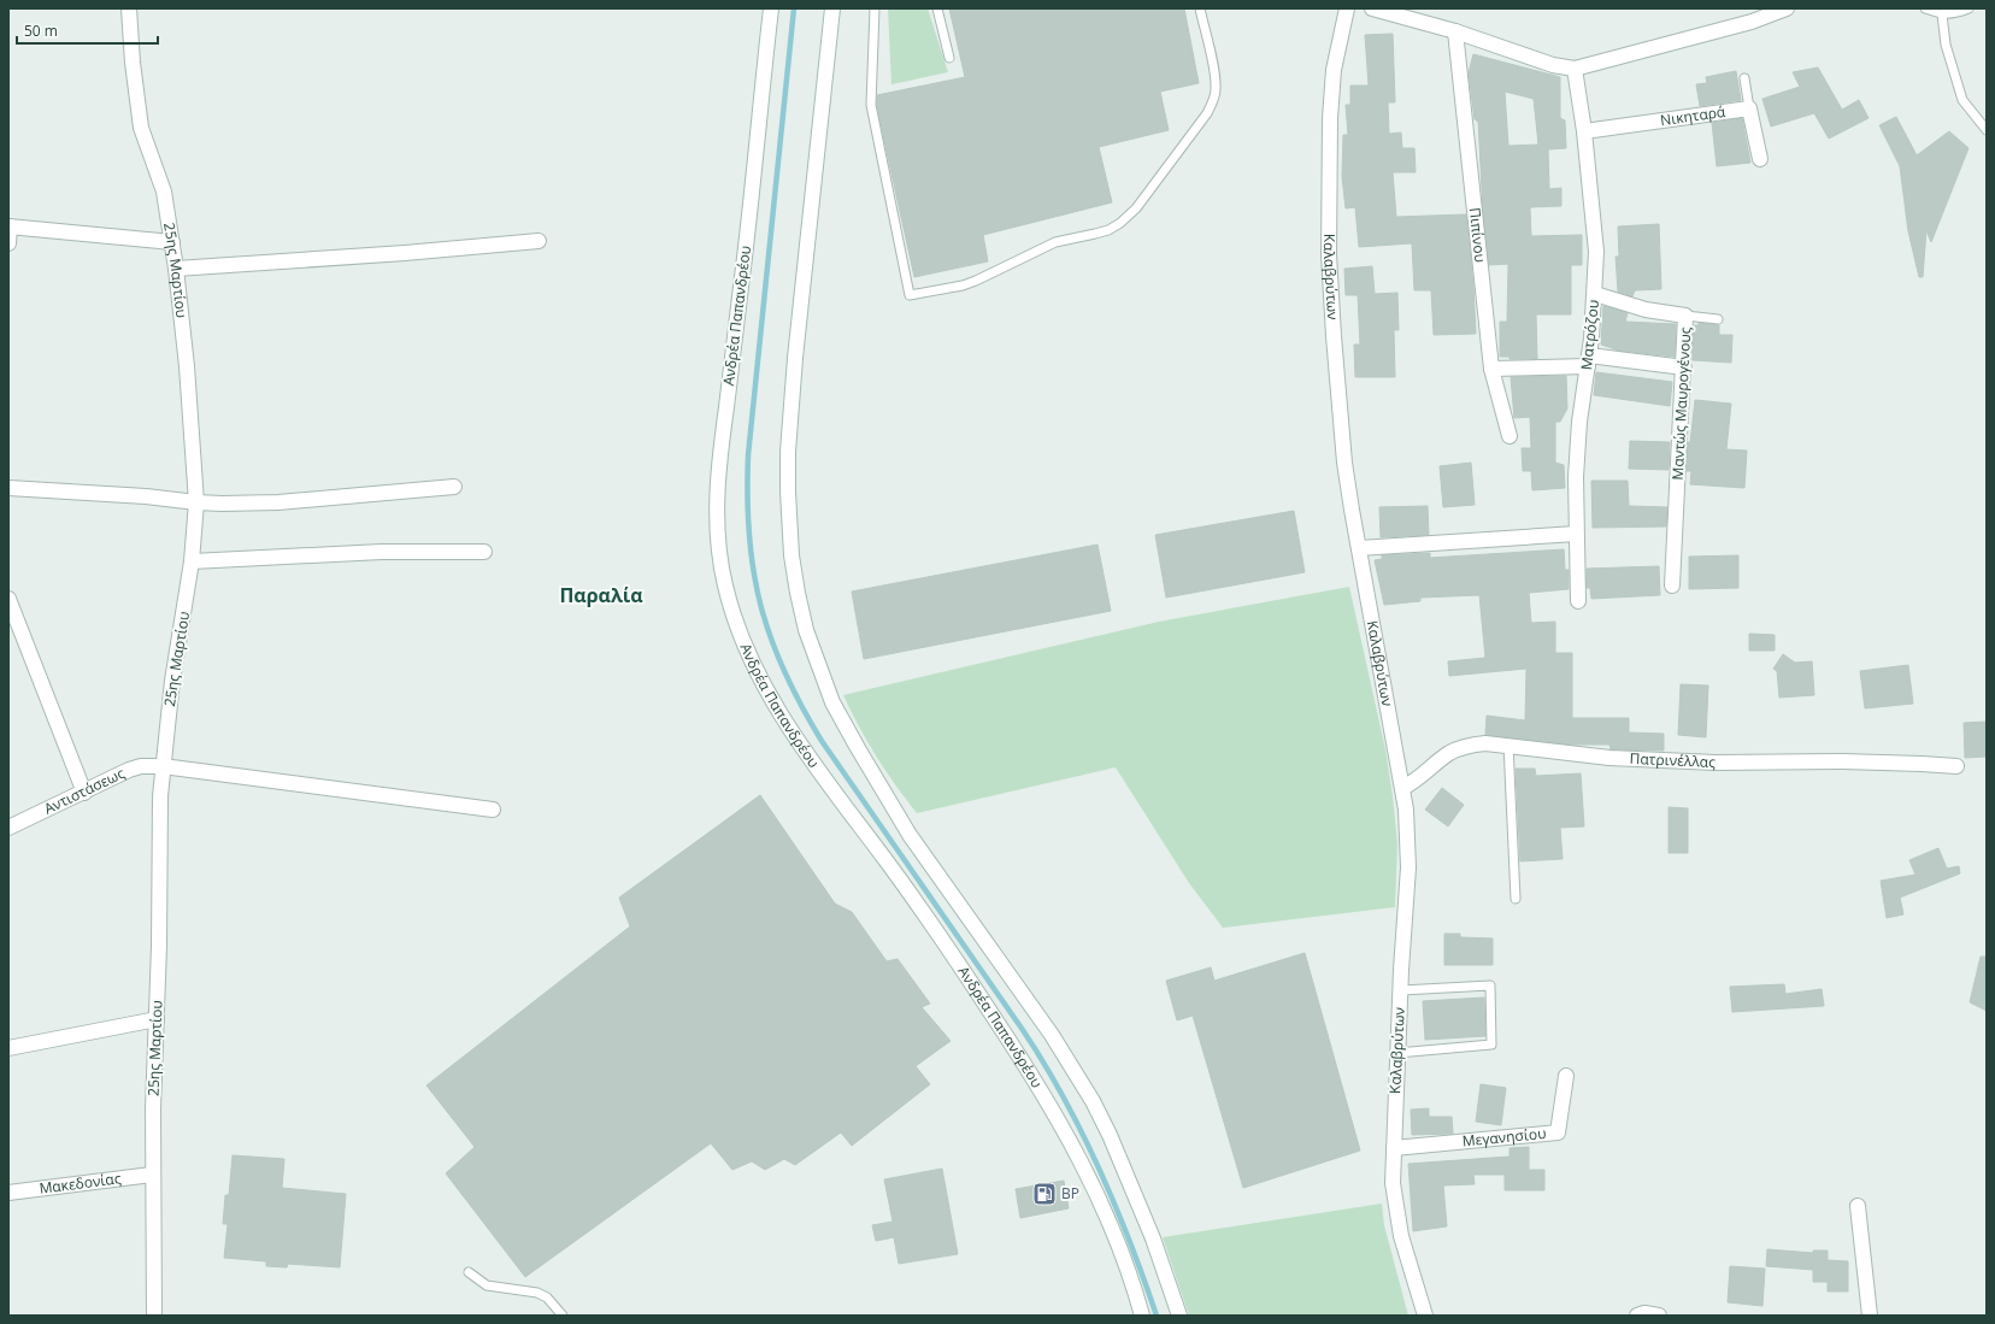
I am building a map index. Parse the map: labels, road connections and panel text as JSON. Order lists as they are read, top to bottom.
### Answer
{
  "streets": {
    "street": [
      "Νικηταρά",
      "Πιπίνου",
      "25ης Μαρτίου",
      "Καλαβρύτων",
      "Ανδρέα Παπανδρέου",
      "Ματρόζου",
      "Μαντώς Μαυρογένους",
      "Πατρινέλλας",
      "Αντιστάσεως",
      "Μεγανησίου",
      "Μακεδονίας"
    ]
  },
  "crossings": [
    ["Νικηταρά", "Ματρόζου"],
    ["25ης Μαρτίου", "Αντιστάσεως"],
    ["25ης Μαρτίου", "Μακεδονίας"],
    ["Καλαβρύτων", "Πατρινέλλας"],
    ["Καλαβρύτων", "Μεγανησίου"],
    ["Ματρόζου", "Μαντώς Μαυρογένους"]
  ],
  "districts": ["Παραλία"],
  "places": {
    "fuel station": ["BP"]
  },
  "scale_bar": "50 m"
}
